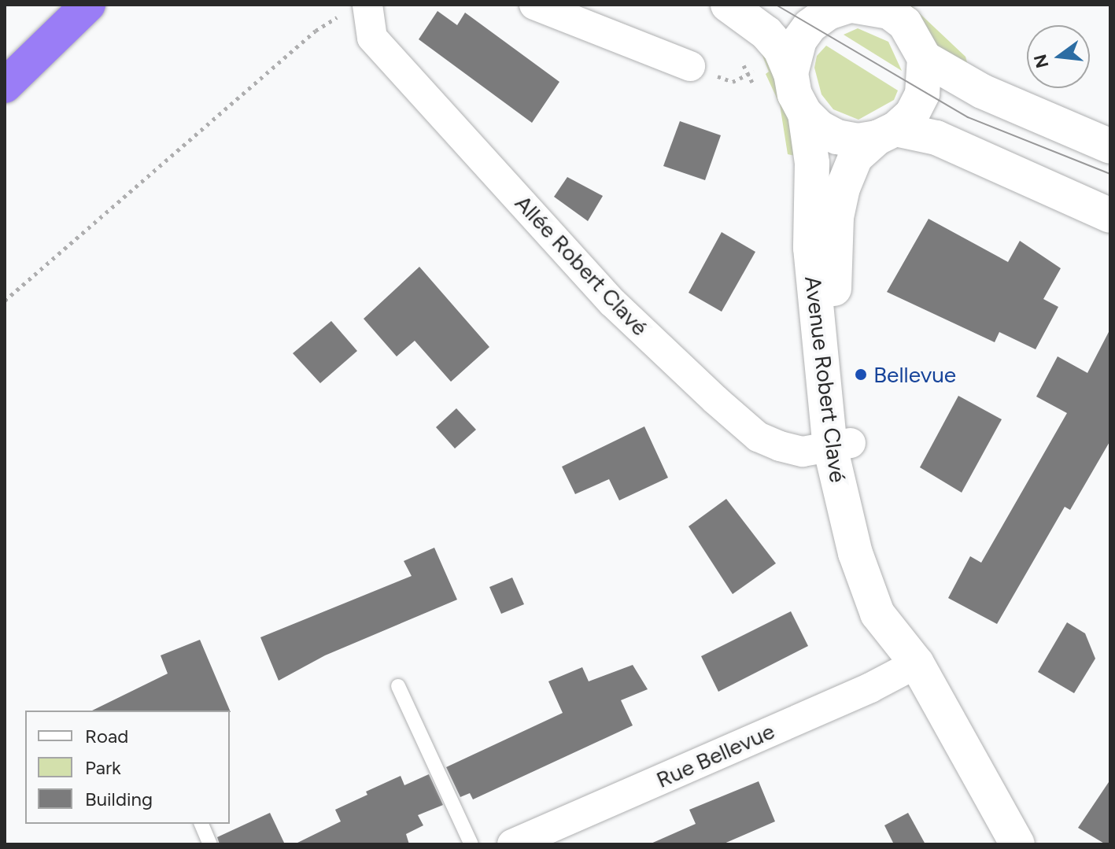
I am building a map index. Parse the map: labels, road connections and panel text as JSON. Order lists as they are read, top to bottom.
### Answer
{
  "streets": {
    "street": ["Allée Robert Clavé", "Avenue Robert Clavé", "Rue Bellevue"]
  },
  "crossings": [
    ["Allée Robert Clavé", "Avenue Robert Clavé"],
    ["Avenue Robert Clavé", "Rue Bellevue"]
  ],
  "places": ["Bellevue"],
  "legend": ["Road", "Park", "Building"],
  "north": "left"
}
